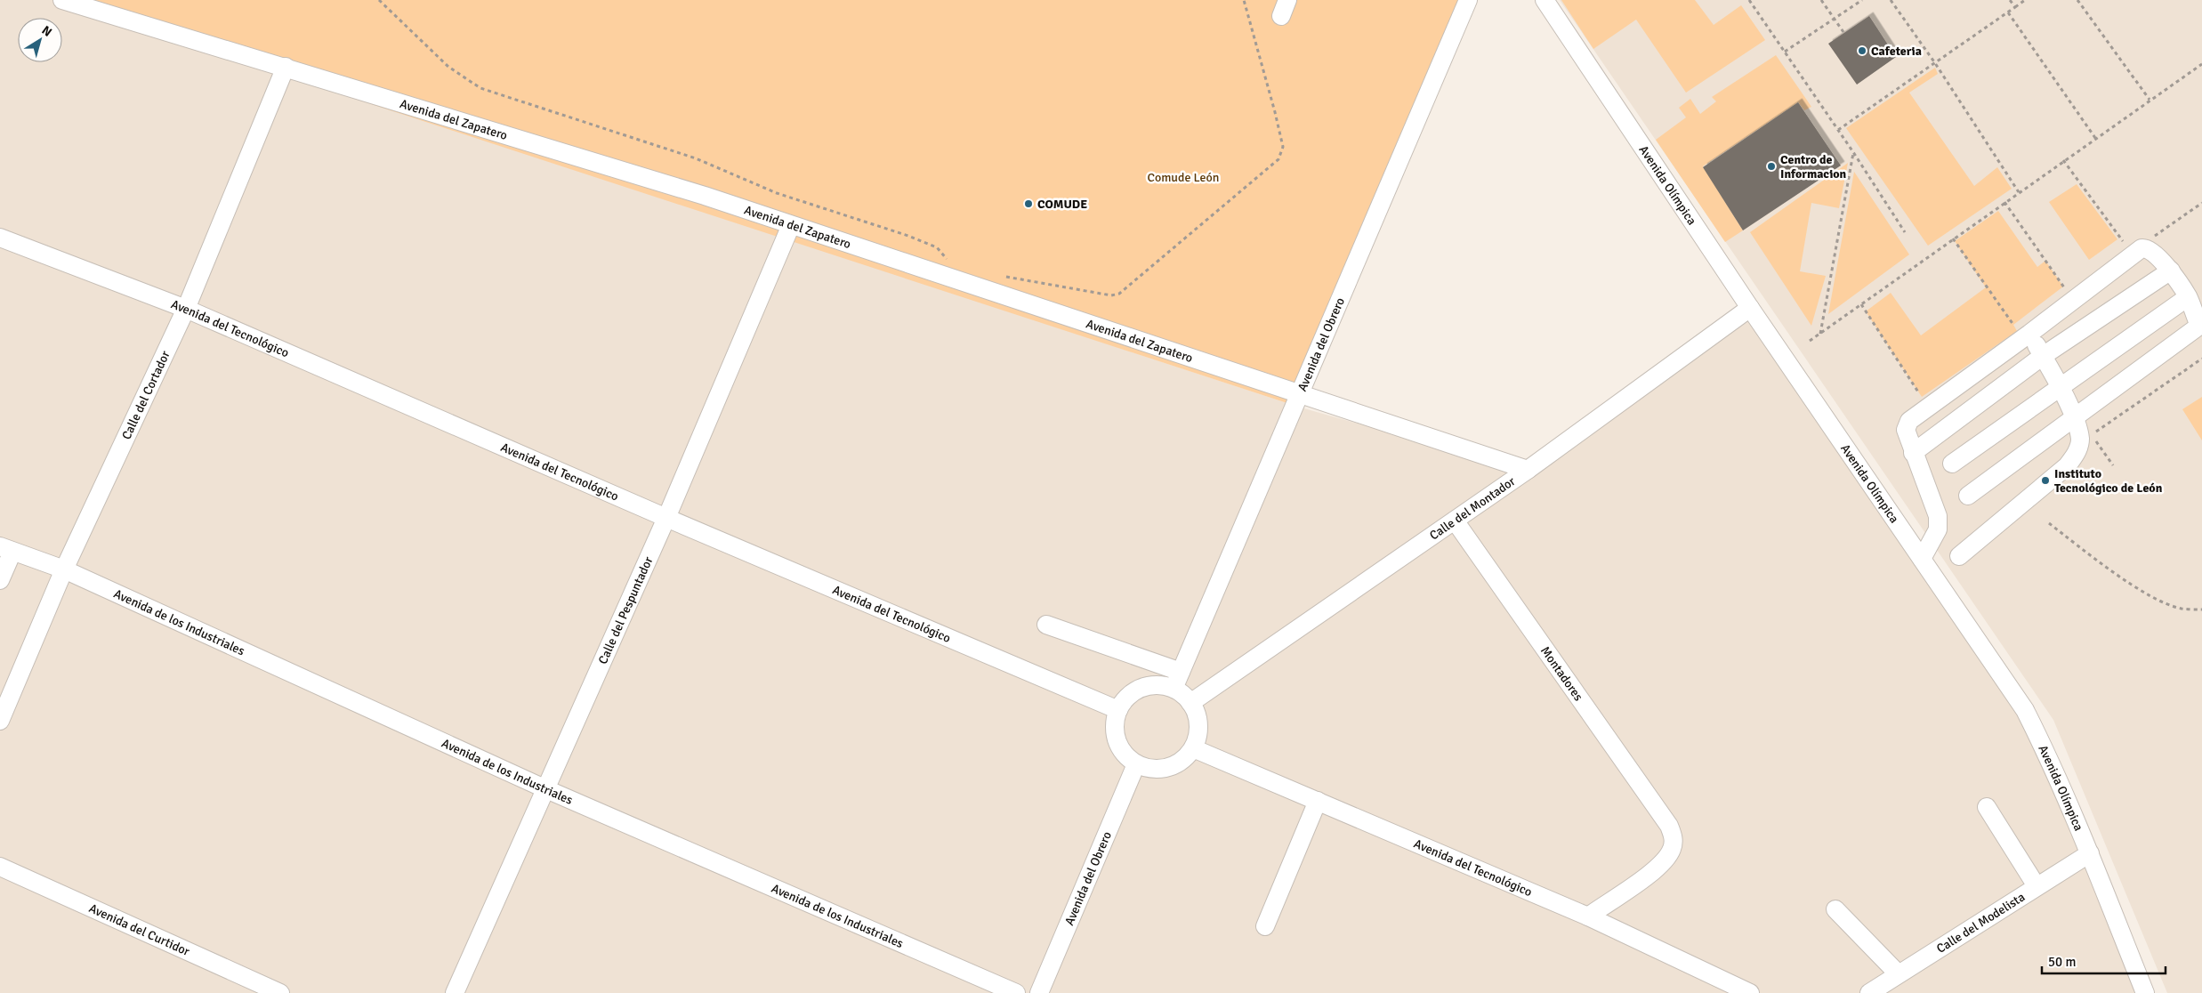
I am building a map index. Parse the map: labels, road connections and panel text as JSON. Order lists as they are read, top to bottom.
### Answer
{
  "streets": {
    "street": [
      "Avenida del Zapatero",
      "Avenida Olímpica",
      "Avenida del Tecnológico",
      "Avenida del Obrero",
      "Calle del Cortador",
      "Calle del Montador",
      "Calle del Pespuntador",
      "Avenida de los Industriales",
      "Montadores",
      "Calle del Modelista",
      "Avenida del Curtidor"
    ]
  },
  "crossings": [
    ["Avenida del Zapatero", "Avenida del Obrero"],
    ["Avenida del Zapatero", "Calle del Cortador"],
    ["Avenida del Zapatero", "Calle del Montador"],
    ["Avenida del Zapatero", "Calle del Pespuntador"],
    ["Avenida Olímpica", "Calle del Montador"],
    ["Avenida Olímpica", "Calle del Modelista"],
    ["Avenida del Tecnológico", "Avenida del Obrero"],
    ["Avenida del Tecnológico", "Calle del Cortador"],
    ["Avenida del Tecnológico", "Calle del Montador"],
    ["Avenida del Tecnológico", "Calle del Pespuntador"],
    ["Avenida del Tecnológico", "Montadores"],
    ["Avenida del Obrero", "Calle del Montador"],
    ["Calle del Cortador", "Avenida de los Industriales"],
    ["Calle del Montador", "Montadores"],
    ["Calle del Pespuntador", "Avenida de los Industriales"]
  ],
  "parks": ["Comude León"],
  "places": [
    "Cafeteria",
    "Centro de Informacion",
    "COMUDE",
    "Instituto Tecnológico de León"
  ],
  "scale_bar": "50 m",
  "north": "top right"
}
